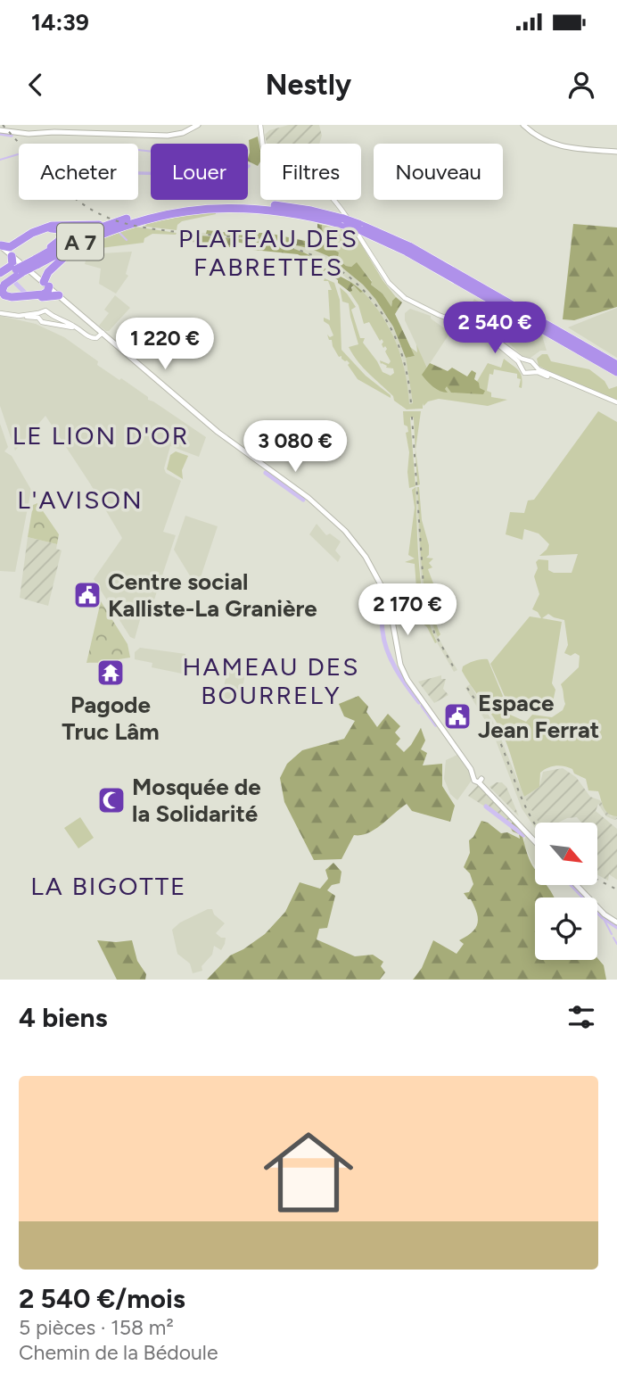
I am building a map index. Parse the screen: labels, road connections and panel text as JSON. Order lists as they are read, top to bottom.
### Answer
{
  "streets": {
    "highway": ["A 7"]
  },
  "districts": [
    "PLATEAU DES FABRETTES",
    "LE LION D'OR",
    "L'AVISON",
    "HAMEAU DES BOURRELY",
    "LA BIGOTTE"
  ],
  "places": {
    "public building": ["Centre social Kalliste-La Granière", "Espace Jean Ferrat"],
    "temple": ["Pagode Truc Lâm"],
    "mosque": ["Mosquée de la Solidarité"]
  },
  "north": "bottom right",
  "page": {
    "status": "14:39",
    "header": "Nestly",
    "chip": [
      "Acheter",
      "Louer",
      "Filtres",
      "Nouveau"
    ],
    "price": [
      "2 540 €",
      "1 220 €",
      "3 080 €",
      "2 170 €"
    ],
    "heading": "4 biens",
    "list": [
      {
        "name": "2 540 €/mois",
        "note": "5 pièces · 158 m² · Chemin de la Bédoule"
      }
    ]
  }
}
